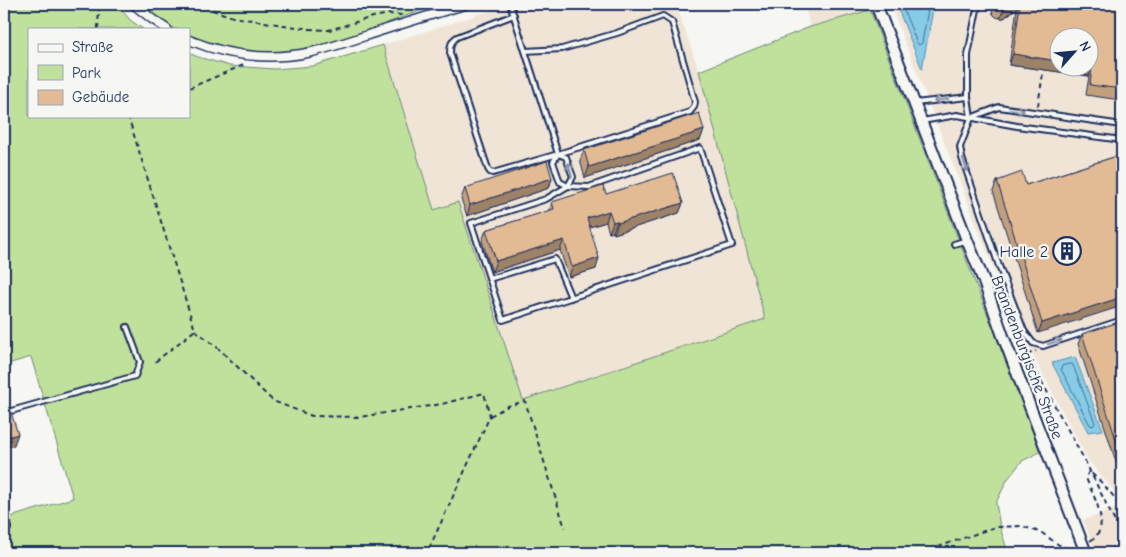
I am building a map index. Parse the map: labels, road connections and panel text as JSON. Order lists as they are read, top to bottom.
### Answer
{
  "streets": {
    "street": ["Brandenburgische Straße"]
  },
  "places": {
    "building": ["Halle 2"]
  },
  "legend": ["Straße", "Park", "Gebäude"],
  "north": "top right"
}
